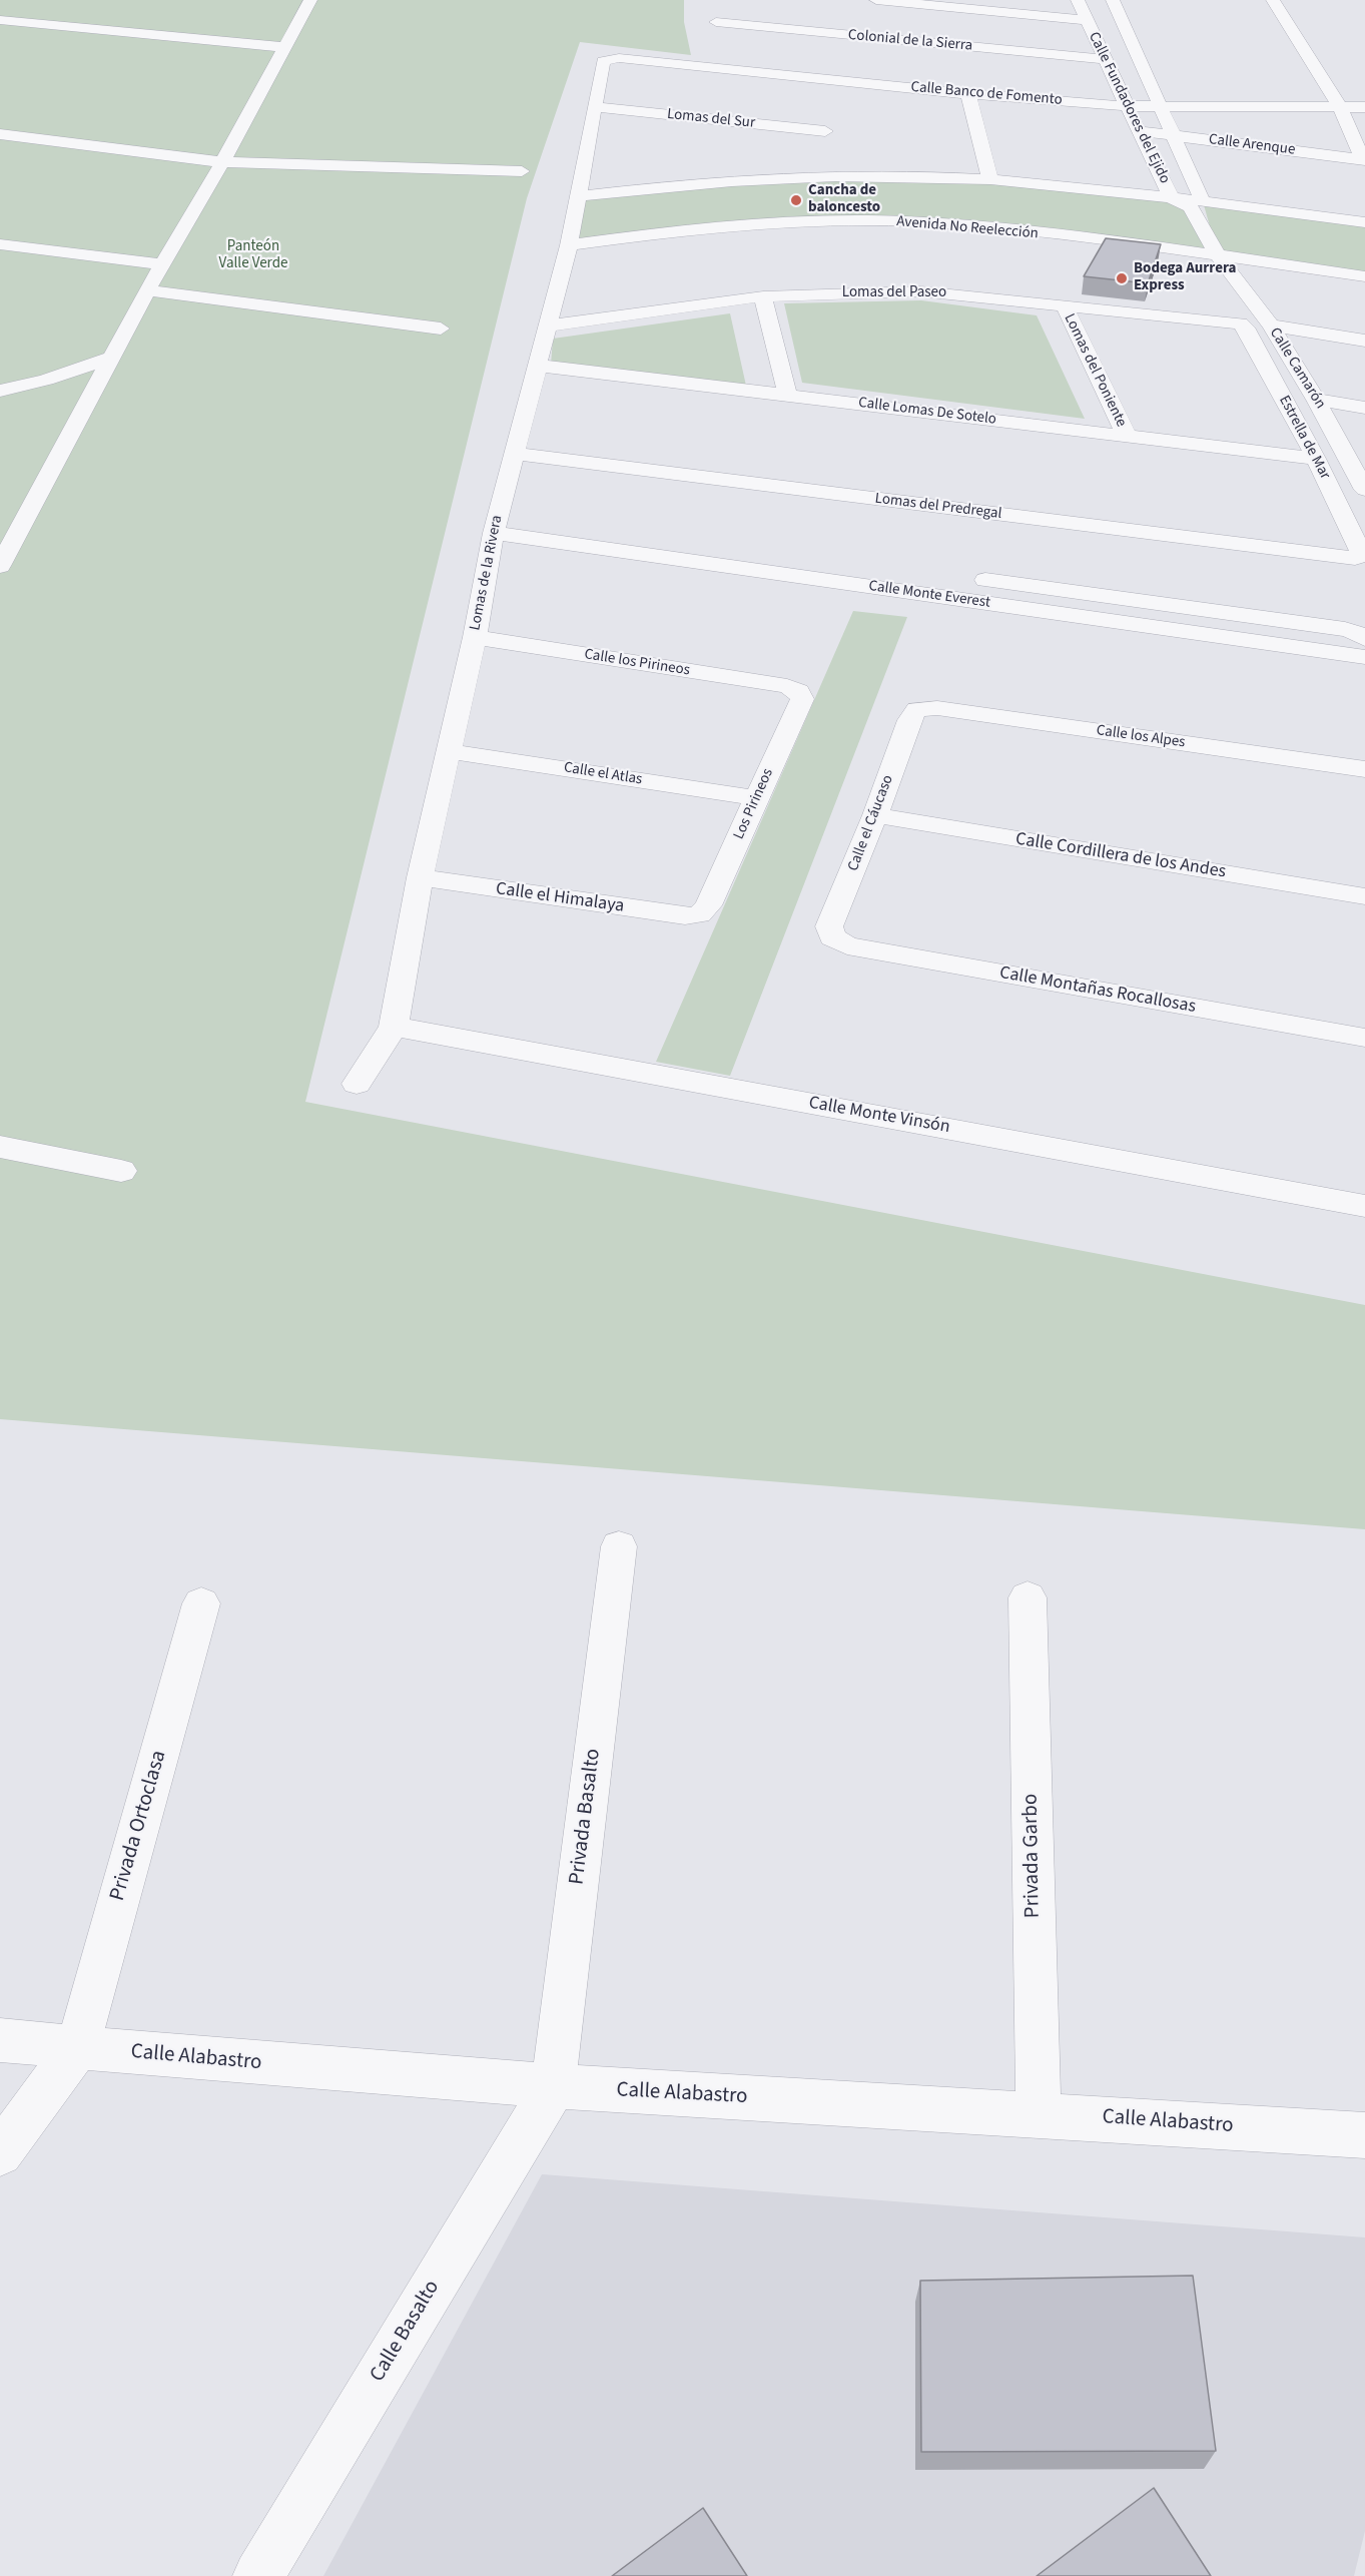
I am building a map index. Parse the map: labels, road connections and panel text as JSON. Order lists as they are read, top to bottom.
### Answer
{
  "streets": {
    "street": [
      "Colonial de la Sierra",
      "Calle Banco de Fomento",
      "Calle Fundadores del Ejido",
      "Lomas del Sur",
      "Calle Arenque",
      "Avenida No Reelección",
      "Lomas del Paseo",
      "Calle Camarón",
      "Lomas del Poniente",
      "Calle Lomas De Sotelo",
      "Estrella de Mar",
      "Lomas del Predregal",
      "Lomas de la Rivera",
      "Calle Monte Everest",
      "Calle los Pirineos",
      "Calle los Alpes",
      "Calle el Atlas",
      "Los Pirineos",
      "Calle el Cáucaso",
      "Calle Cordillera de los Andes",
      "Calle el Himalaya",
      "Calle Montañas Rocallosas",
      "Calle Monte Vinsón",
      "Privada Basalto",
      "Privada Ortoclasa",
      "Privada Garbo",
      "Calle Alabastro",
      "Calle Basalto"
    ]
  },
  "crossings": [
    ["Colonial de la Sierra", "Calle Fundadores del Ejido"],
    ["Calle Banco de Fomento", "Calle Fundadores del Ejido"],
    ["Calle Banco de Fomento", "Lomas del Sur"],
    ["Calle Banco de Fomento", "Lomas de la Rivera"],
    ["Calle Fundadores del Ejido", "Calle Arenque"],
    ["Calle Fundadores del Ejido", "Avenida No Reelección"],
    ["Calle Fundadores del Ejido", "Calle Camarón"],
    ["Lomas del Sur", "Lomas de la Rivera"],
    ["Avenida No Reelección", "Calle Camarón"],
    ["Avenida No Reelección", "Lomas de la Rivera"],
    ["Lomas del Paseo", "Lomas del Poniente"],
    ["Lomas del Paseo", "Estrella de Mar"],
    ["Lomas del Paseo", "Lomas de la Rivera"],
    ["Lomas del Poniente", "Calle Lomas De Sotelo"],
    ["Calle Lomas De Sotelo", "Estrella de Mar"],
    ["Calle Lomas De Sotelo", "Lomas de la Rivera"],
    ["Estrella de Mar", "Lomas del Predregal"],
    ["Lomas del Predregal", "Lomas de la Rivera"],
    ["Lomas de la Rivera", "Calle Monte Everest"],
    ["Lomas de la Rivera", "Calle los Pirineos"],
    ["Lomas de la Rivera", "Calle el Atlas"],
    ["Lomas de la Rivera", "Calle el Himalaya"],
    ["Lomas de la Rivera", "Calle Monte Vinsón"],
    ["Calle los Pirineos", "Los Pirineos"],
    ["Calle los Alpes", "Calle el Cáucaso"],
    ["Calle el Atlas", "Los Pirineos"],
    ["Los Pirineos", "Calle el Himalaya"],
    ["Calle el Cáucaso", "Calle Cordillera de los Andes"],
    ["Calle el Cáucaso", "Calle Montañas Rocallosas"],
    ["Privada Basalto", "Calle Alabastro"],
    ["Privada Basalto", "Calle Basalto"],
    ["Privada Ortoclasa", "Calle Alabastro"],
    ["Privada Garbo", "Calle Alabastro"],
    ["Calle Alabastro", "Calle Basalto"]
  ],
  "parks": ["Panteón Valle Verde"],
  "places": ["Cancha de baloncesto", "Bodega Aurrera Express"]
}
